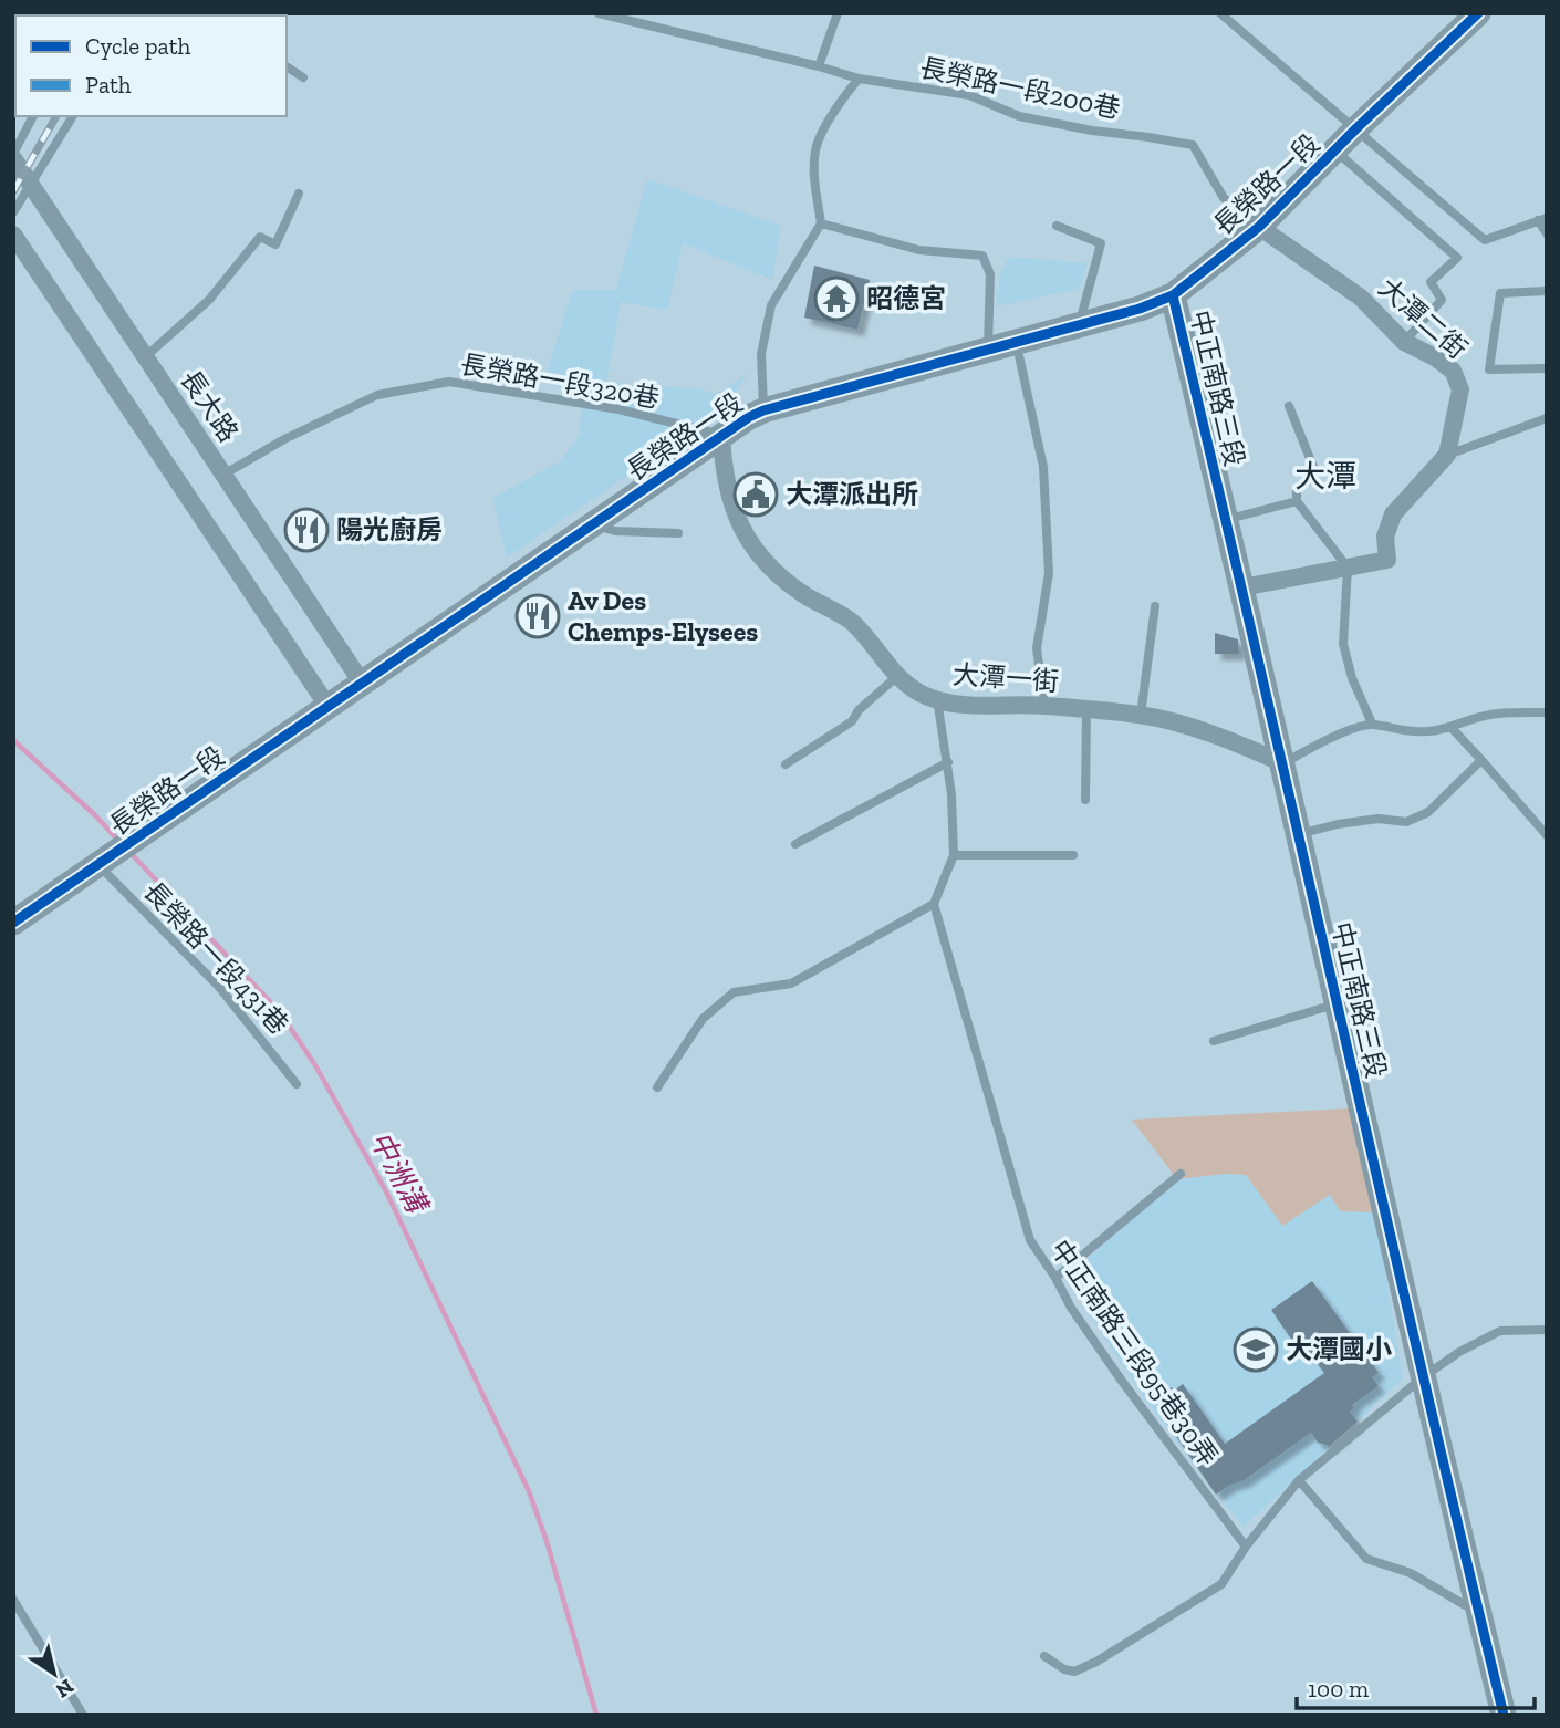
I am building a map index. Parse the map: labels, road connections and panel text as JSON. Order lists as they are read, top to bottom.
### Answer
{
  "streets": {
    "street": [
      "長榮路一段",
      "大潭二街",
      "中正南路三段",
      "長大路",
      "大潭一街"
    ],
    "lane": [
      "長榮路一段200巷",
      "長榮路一段320巷",
      "長榮路一段431巷",
      "中正南路三段95巷30弄"
    ]
  },
  "crossings": [
    ["長榮路一段200巷", "長榮路一段"],
    ["長榮路一段200巷", "大潭二街"],
    ["長榮路一段", "大潭二街"],
    ["長榮路一段", "長榮路一段320巷"],
    ["長榮路一段", "中正南路三段"],
    ["長榮路一段", "長大路"],
    ["長榮路一段", "大潭一街"],
    ["長榮路一段", "長榮路一段431巷"],
    ["長榮路一段320巷", "長大路"],
    ["長榮路一段320巷", "大潭一街"],
    ["中正南路三段", "大潭一街"]
  ],
  "districts": ["大潭"],
  "water": ["中洲溝"],
  "places": {
    "temple": ["昭德宮"],
    "public building": ["大潭派出所"],
    "restaurant": ["陽光廚房", "Av Des Chemps-Elysees"],
    "school or university": ["大潭國小"]
  },
  "legend": ["Cycle path", "Path"],
  "scale_bar": "100 m",
  "north": "bottom right"
}
